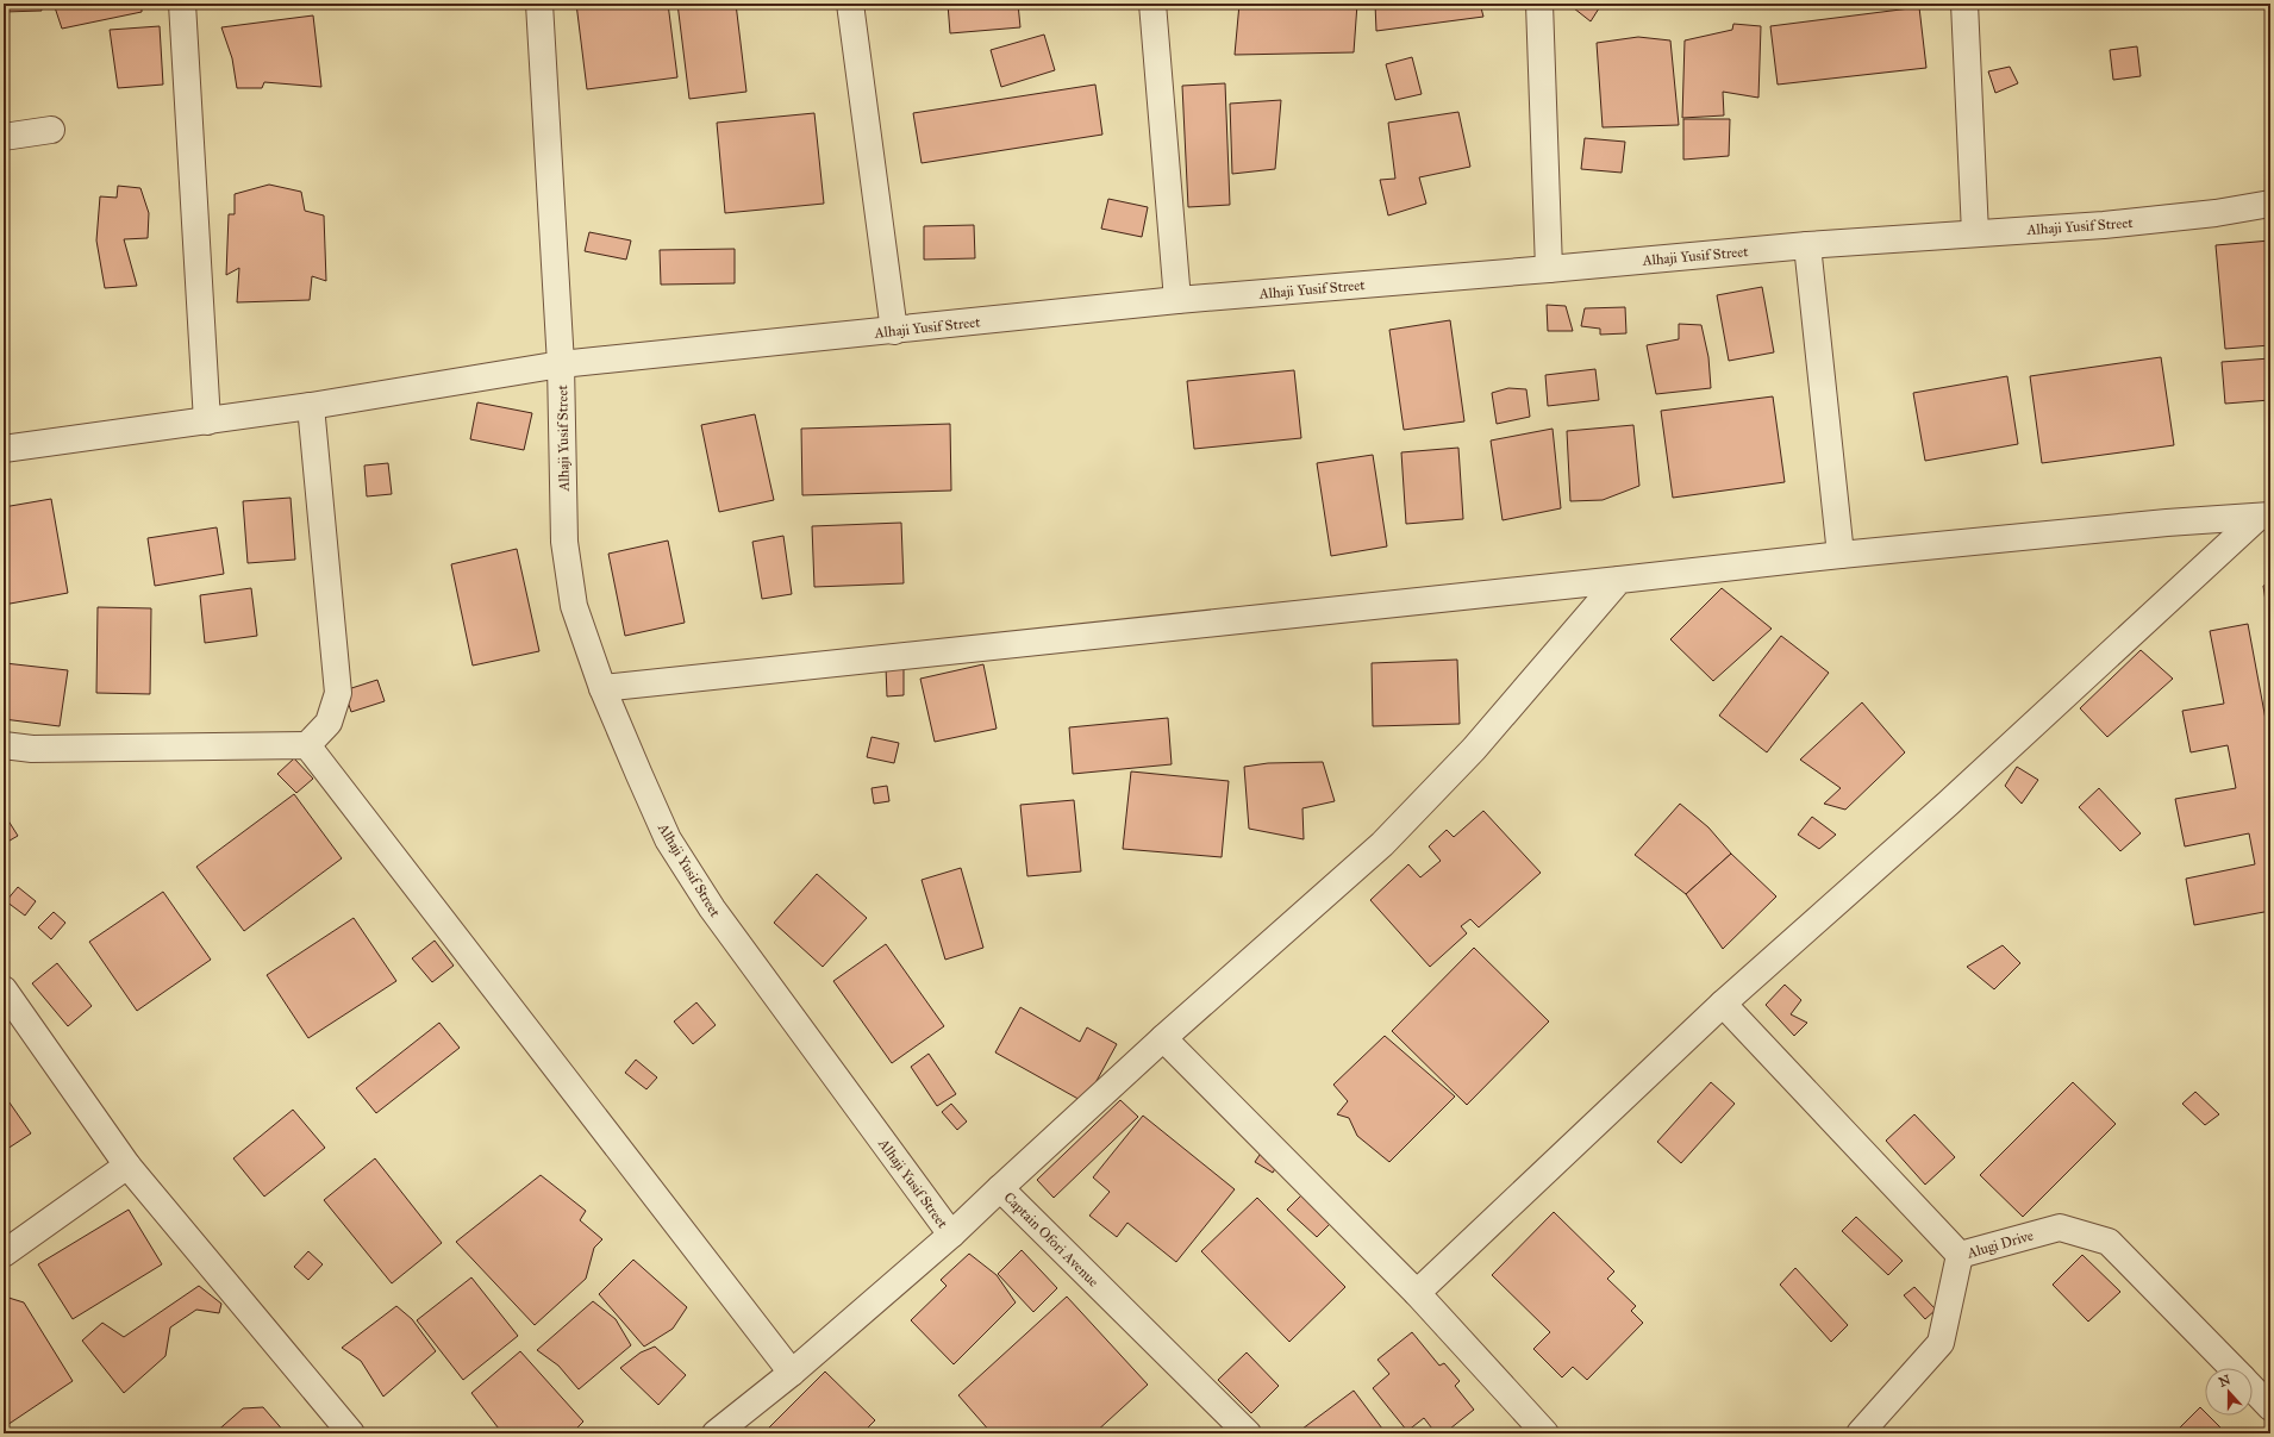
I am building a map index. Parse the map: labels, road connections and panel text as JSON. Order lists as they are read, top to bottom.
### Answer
{
  "streets": {
    "street": ["Alhaji Yusif Street", "Captain Ofori Avenue", "Alugi Drive"]
  },
  "crossings": [
    ["Alhaji Yusif Street", "Captain Ofori Avenue"]
  ],
  "north": "top"
}
